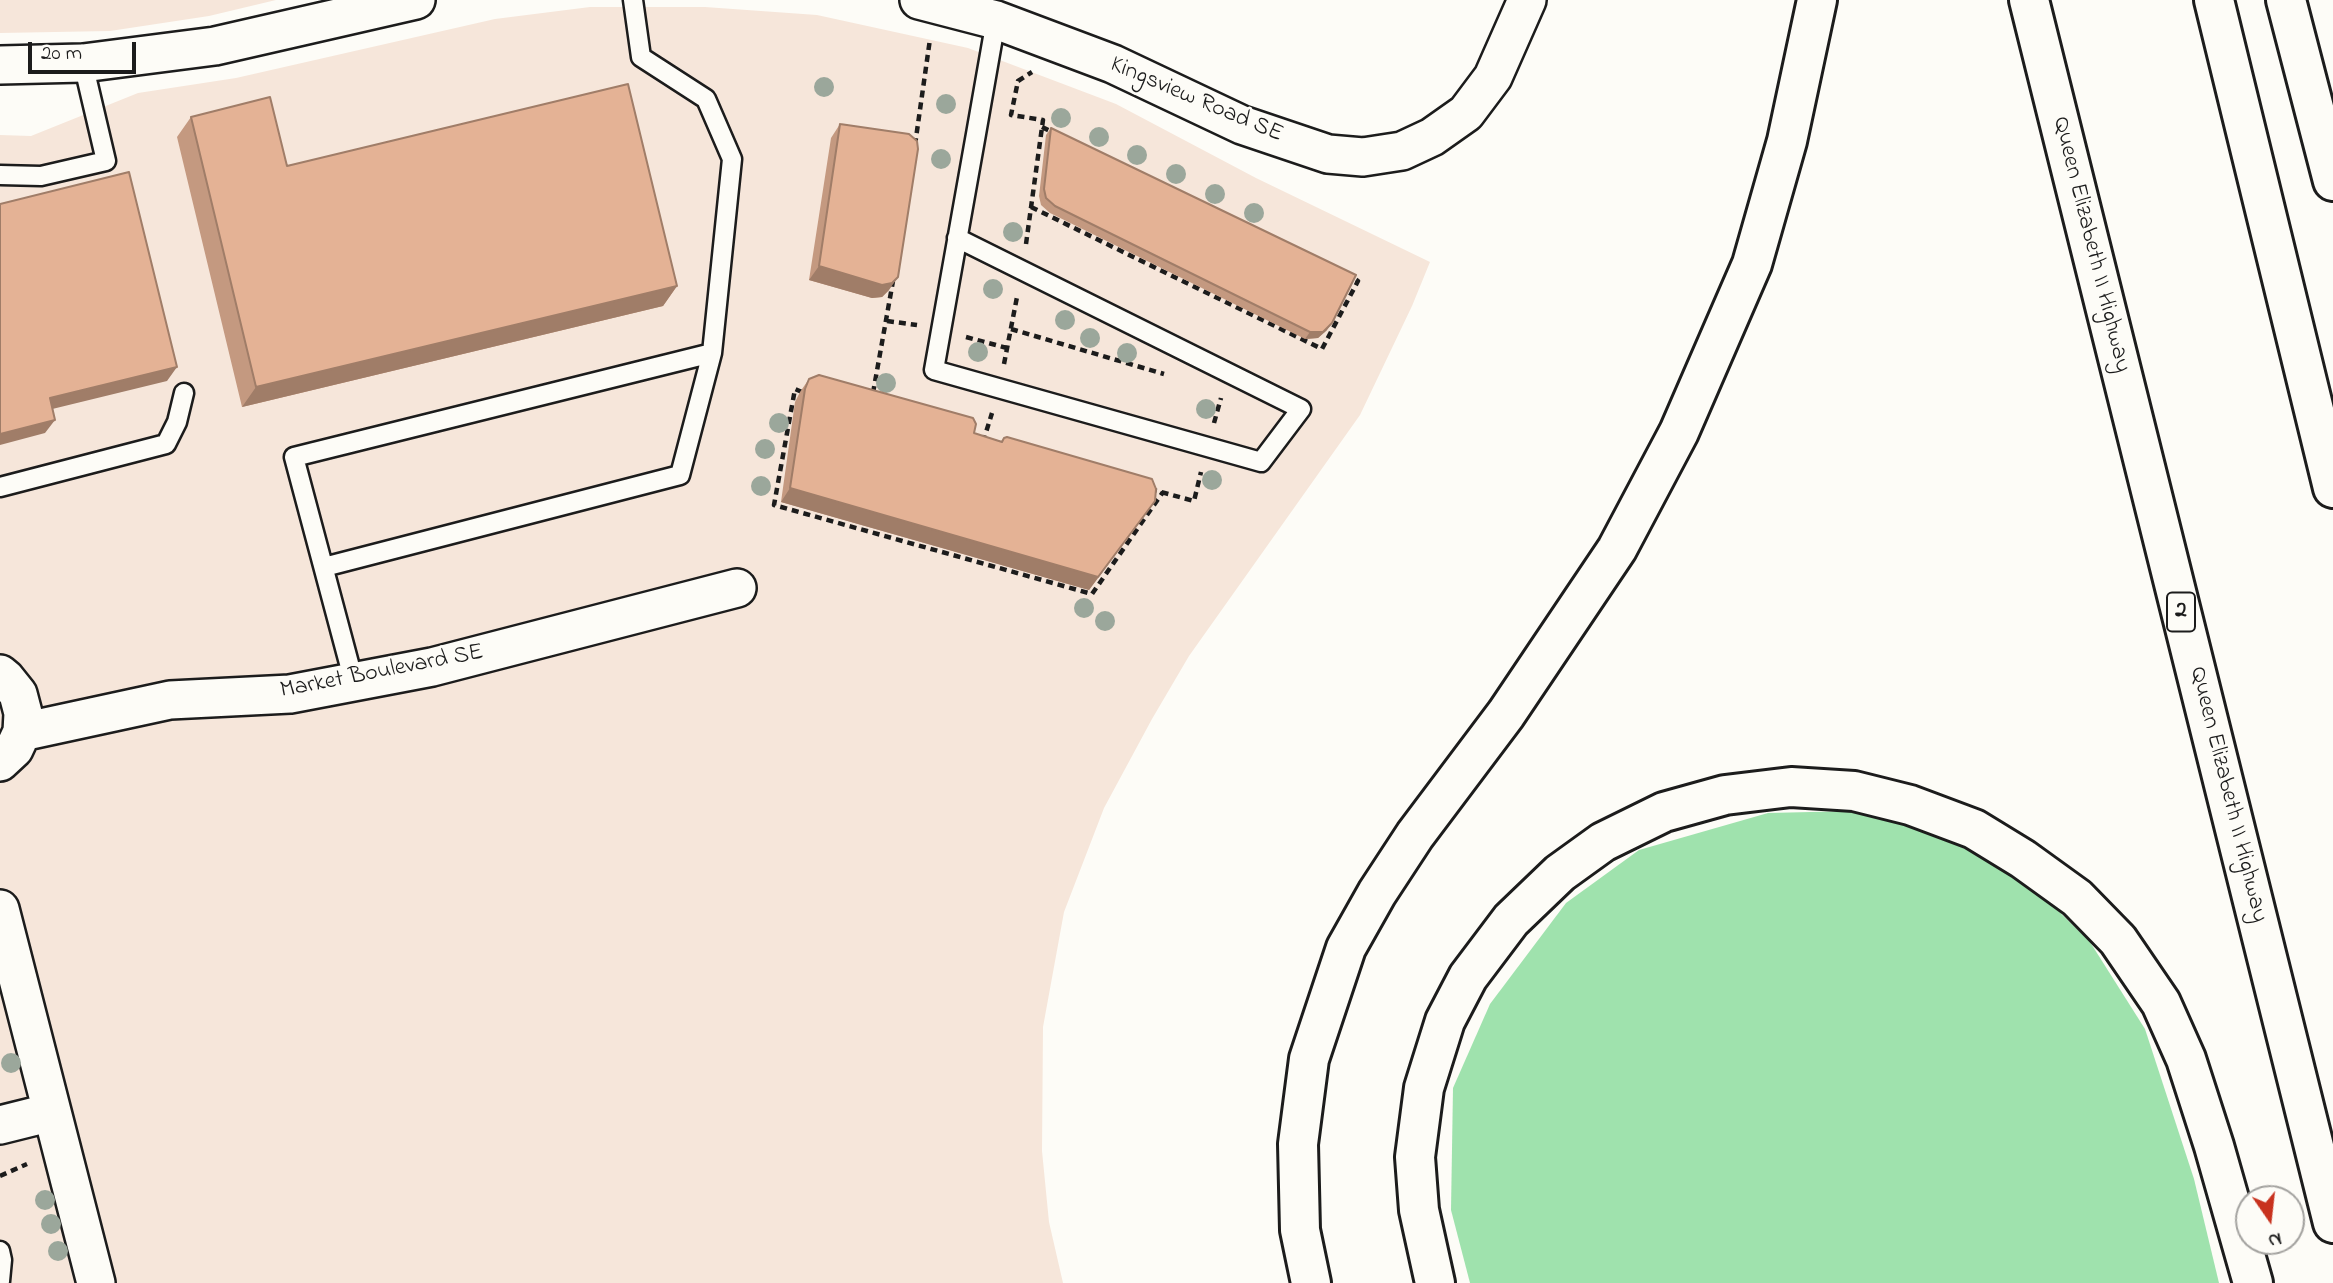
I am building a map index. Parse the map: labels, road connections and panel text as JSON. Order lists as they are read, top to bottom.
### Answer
{
  "streets": {
    "highway": ["Queen Elizabeth II Highway", "2"],
    "street": ["Kingsview Road SE", "Market Boulevard SE"]
  },
  "scale_bar": "20 m",
  "north": "bottom"
}
